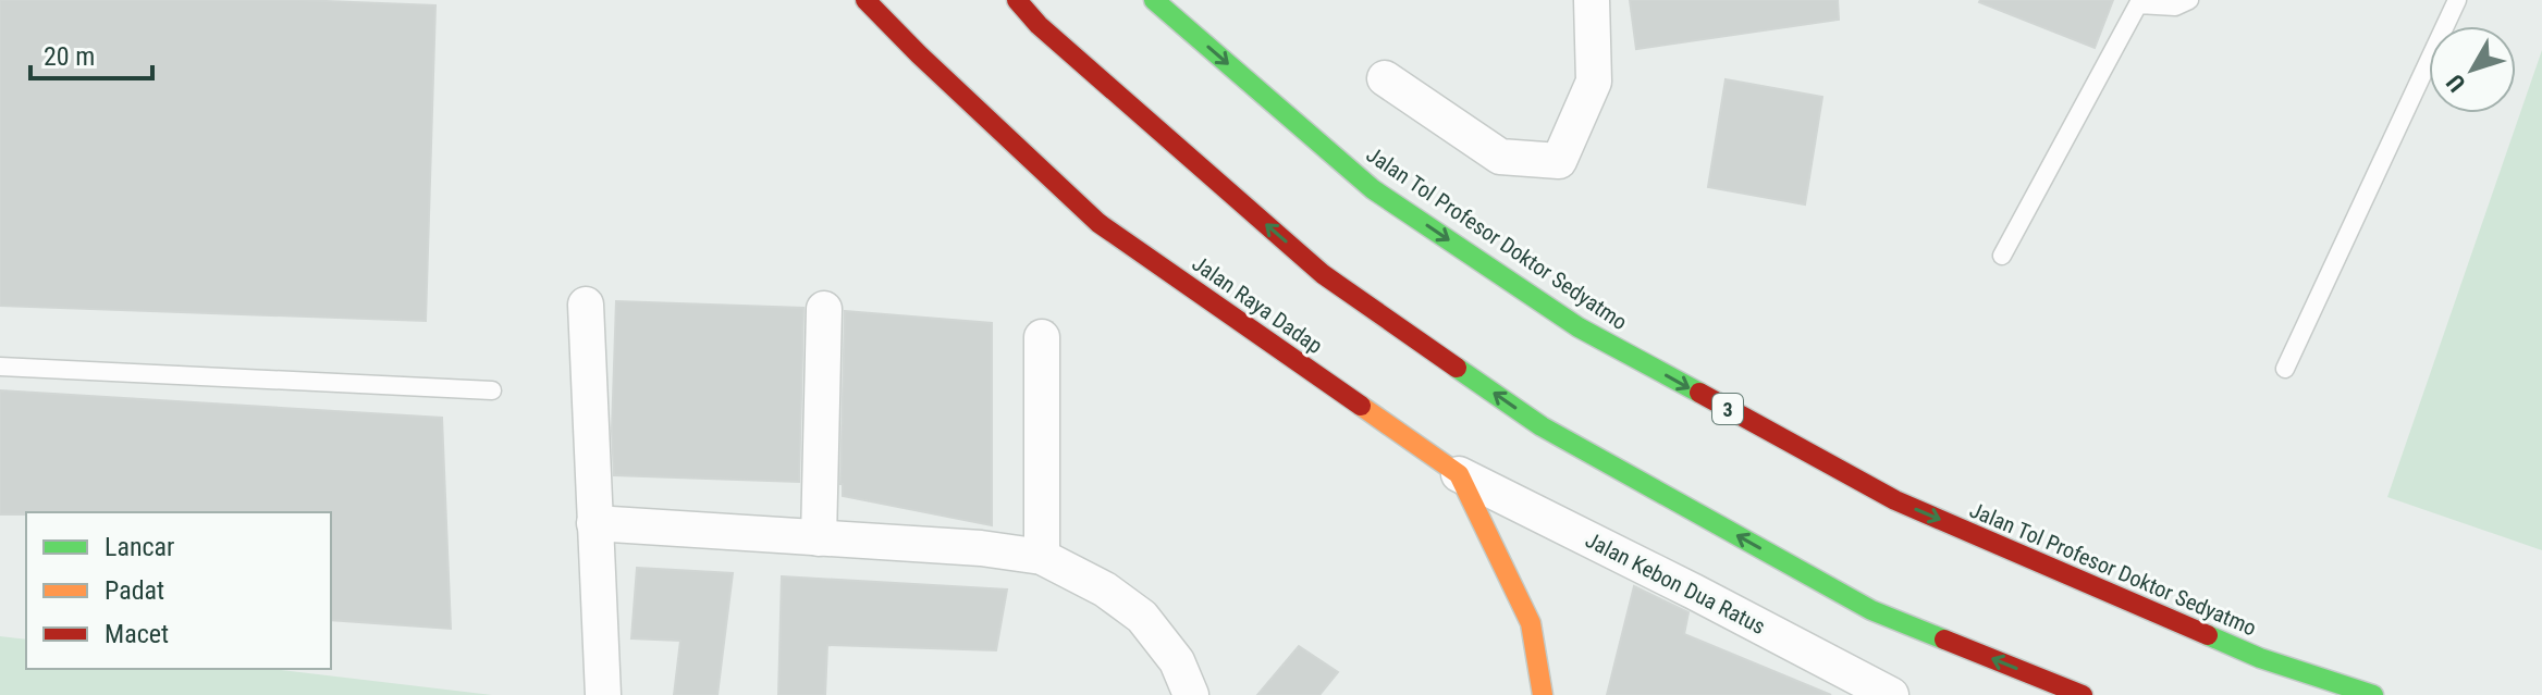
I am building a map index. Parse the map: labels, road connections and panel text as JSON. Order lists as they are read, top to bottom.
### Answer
{
  "streets": {
    "main road": ["Jalan Tol Profesor Doktor Sedyatmo", "Jalan Raya Dadap", "3"],
    "street": ["Jalan Kebon Dua Ratus"]
  },
  "crossings": [
    ["Jalan Raya Dadap", "Jalan Kebon Dua Ratus"]
  ],
  "legend": ["Lancar", "Padat", "Macet"],
  "scale_bar": "20 m",
  "north": "bottom left"
}
